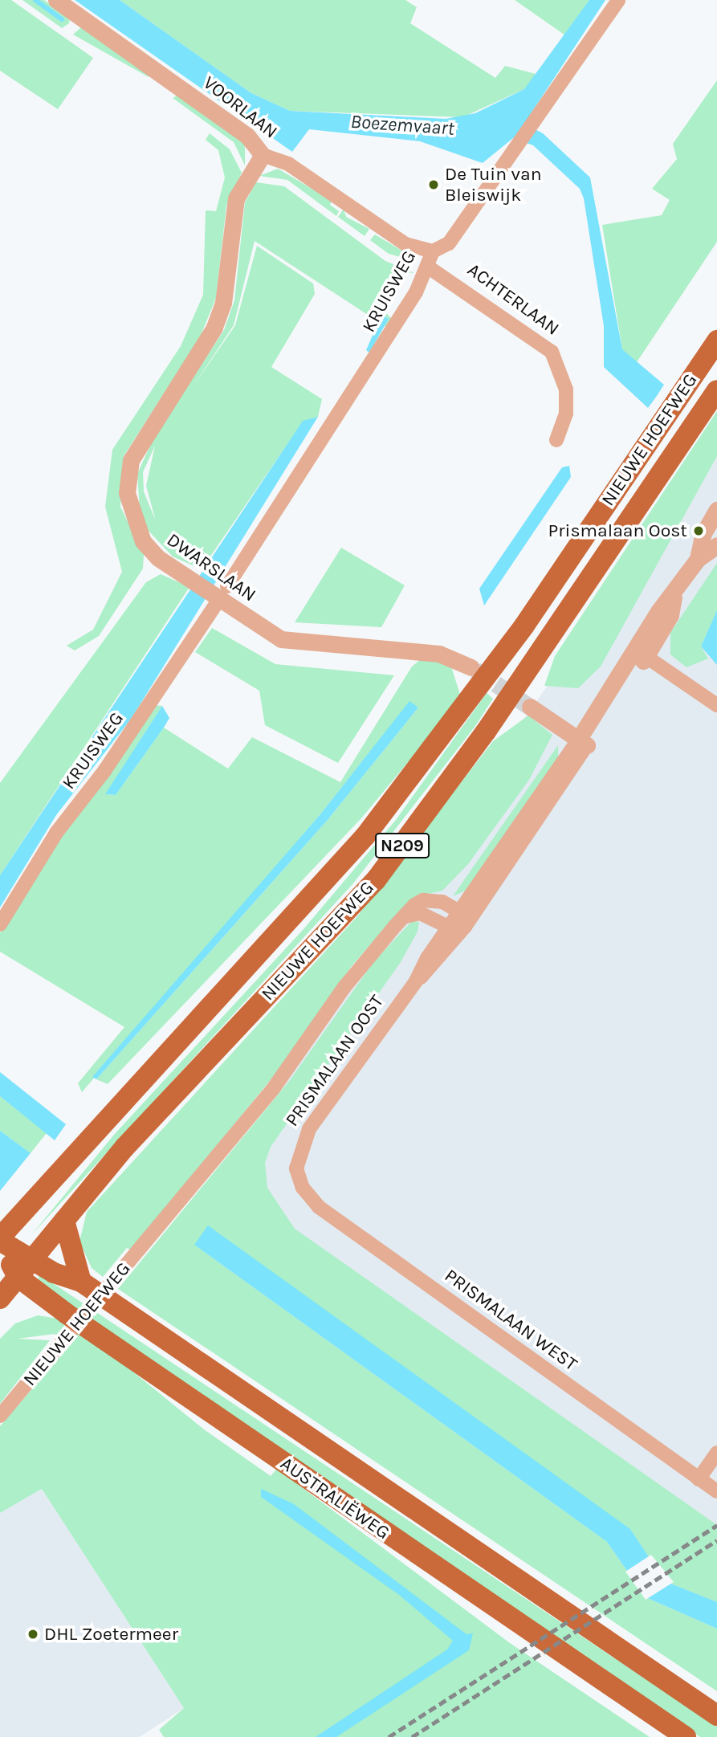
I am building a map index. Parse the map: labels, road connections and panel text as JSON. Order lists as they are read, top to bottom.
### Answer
{
  "streets": {
    "main road": ["NIEUWE HOEFWEG", "N209", "AUSTRALIËWEG"],
    "street": [
      "VOORLAAN",
      "KRUISWEG",
      "ACHTERLAAN",
      "DWARSLAAN",
      "PRISMALAAN OOST",
      "PRISMALAAN WEST"
    ]
  },
  "crossings": [
    ["VOORLAAN", "KRUISWEG"],
    ["VOORLAAN", "DWARSLAAN"],
    ["KRUISWEG", "ACHTERLAAN"],
    ["KRUISWEG", "DWARSLAAN"],
    ["NIEUWE HOEFWEG", "PRISMALAAN OOST"],
    ["NIEUWE HOEFWEG", "AUSTRALIËWEG"],
    ["PRISMALAAN OOST", "PRISMALAAN WEST"]
  ],
  "water": ["Boezemvaart"],
  "places": ["De Tuin van Bleiswijk", "Prismalaan Oost", "DHL Zoetermeer"]
}
